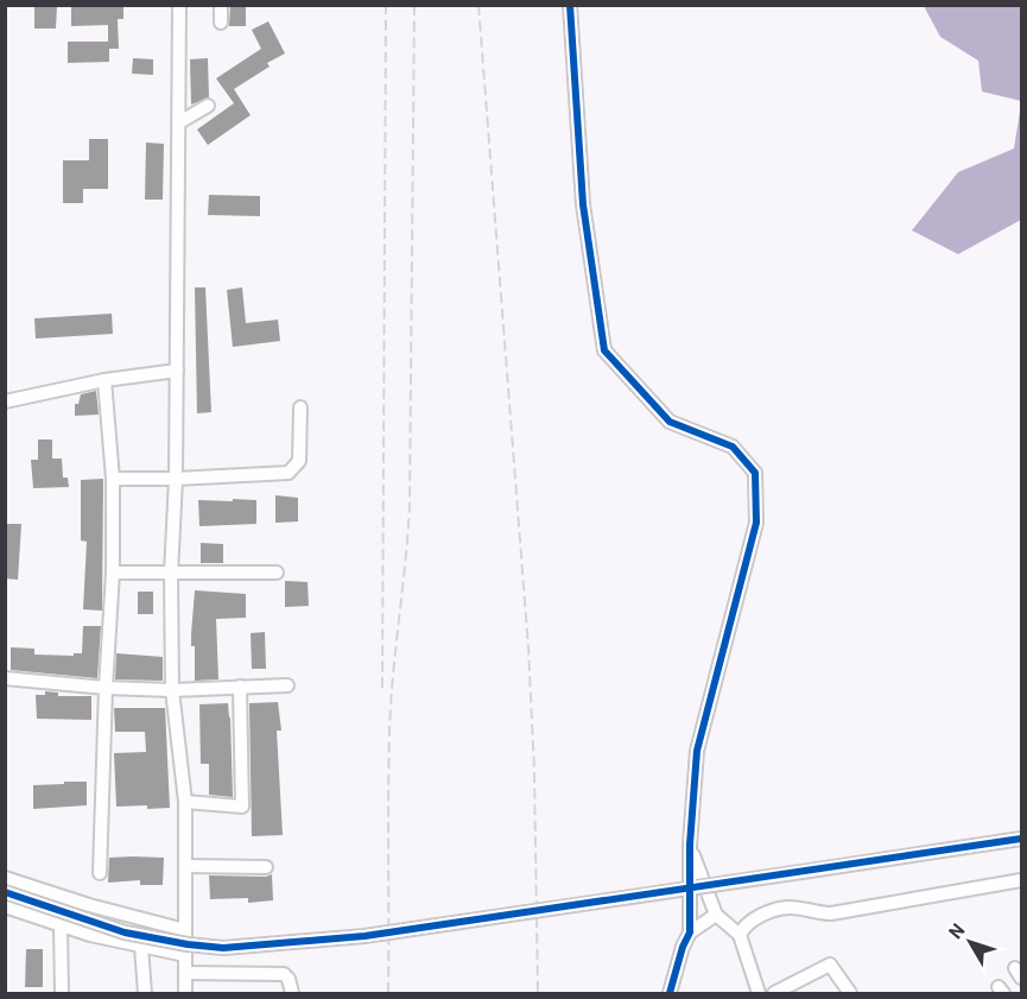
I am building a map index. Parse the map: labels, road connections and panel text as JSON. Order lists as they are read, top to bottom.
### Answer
{
  "north": "top left"
}
